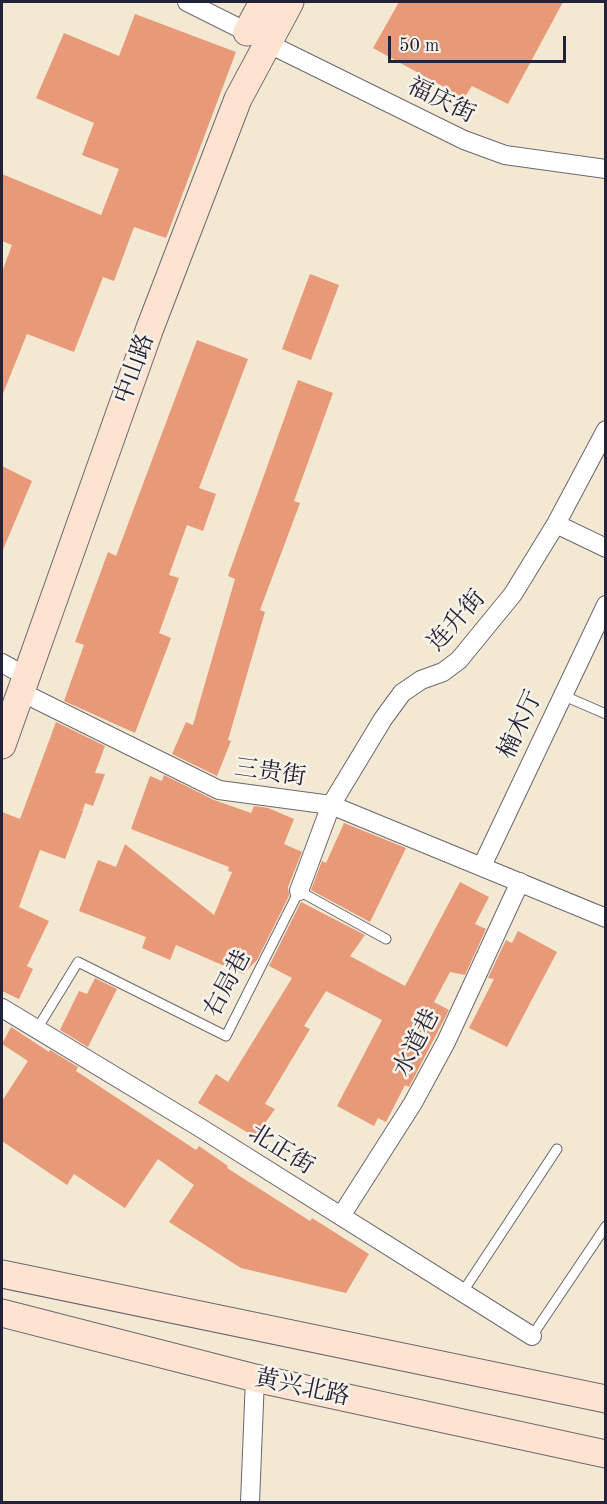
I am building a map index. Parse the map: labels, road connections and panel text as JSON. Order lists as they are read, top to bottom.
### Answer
{
  "streets": {
    "main road": ["中山路", "黄兴北路"],
    "street": [
      "福庆街",
      "连升街",
      "楠木厅",
      "三贵街",
      "水道巷",
      "北正街"
    ],
    "lane": ["右局巷"]
  },
  "crossings": [
    ["福庆街", "中山路"],
    ["中山路", "三贵街"],
    ["连升街", "三贵街"],
    ["连升街", "右局巷"],
    ["楠木厅", "三贵街"],
    ["三贵街", "水道巷"],
    ["右局巷", "北正街"],
    ["水道巷", "北正街"]
  ],
  "scale_bar": "50 m"
}
